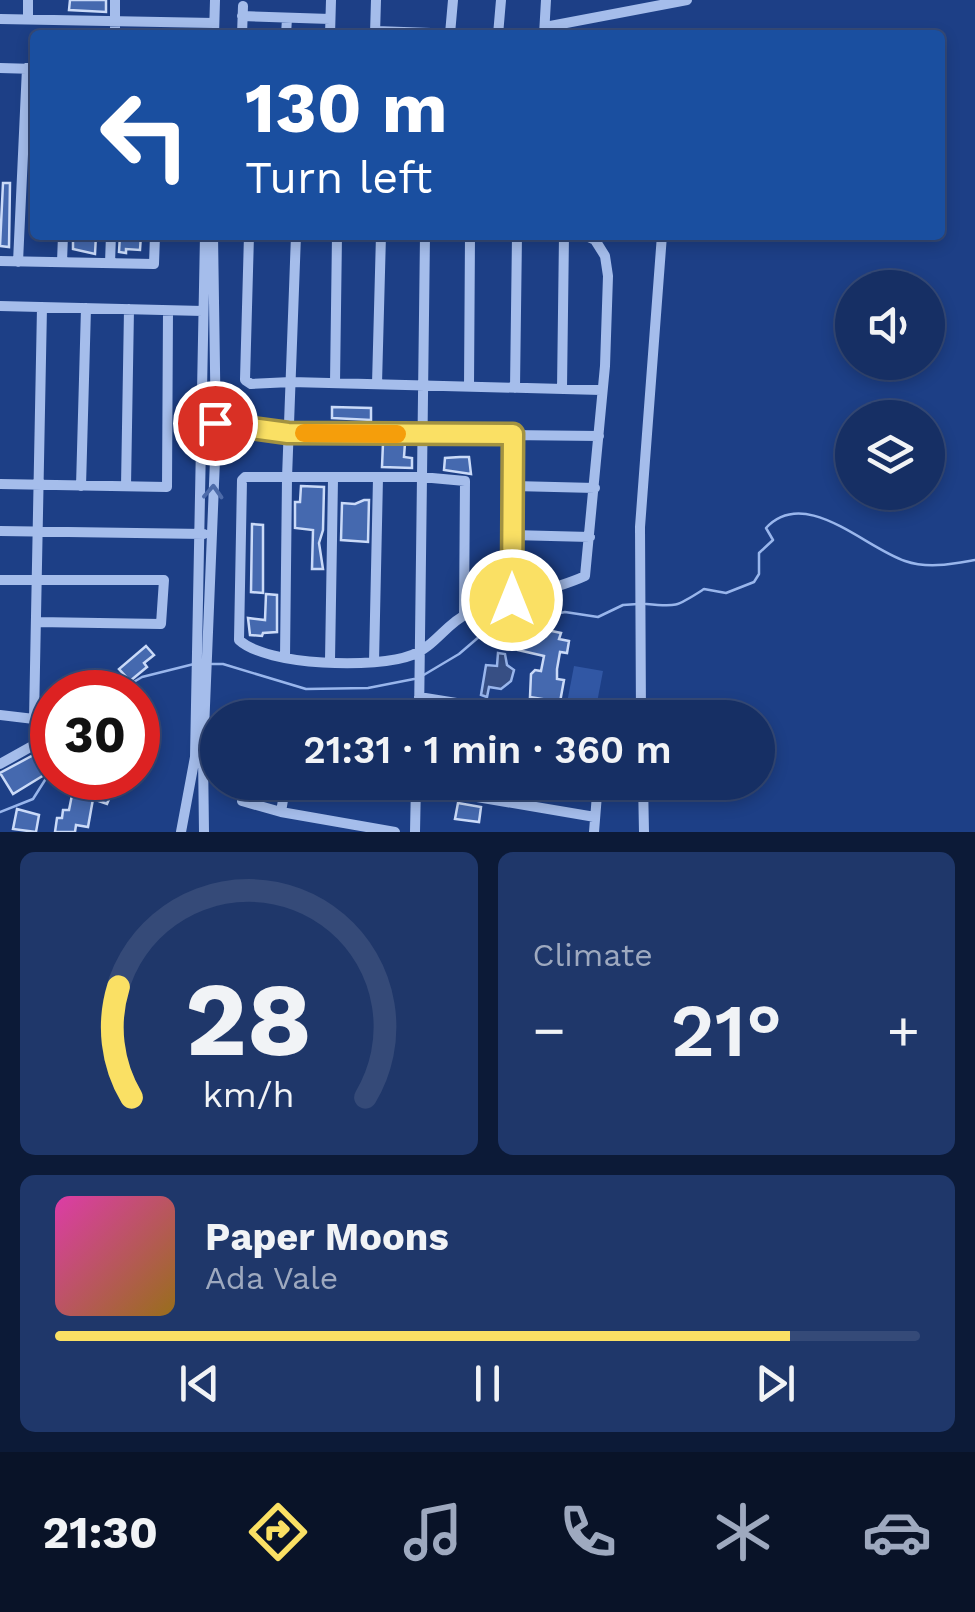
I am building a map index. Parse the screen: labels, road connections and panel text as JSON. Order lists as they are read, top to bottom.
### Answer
{
  "page": {
    "turn": ["130 m", "Turn left"],
    "limit": "30",
    "trip": "21:31 · 1 min · 360 m",
    "tile": "Climate",
    "heat": ["−", "21°", "+"],
    "song": ["Paper Moons", "Ada Vale"],
    "tabs": "21:30",
    "gauge": ["28", "km/h"]
  }
}
